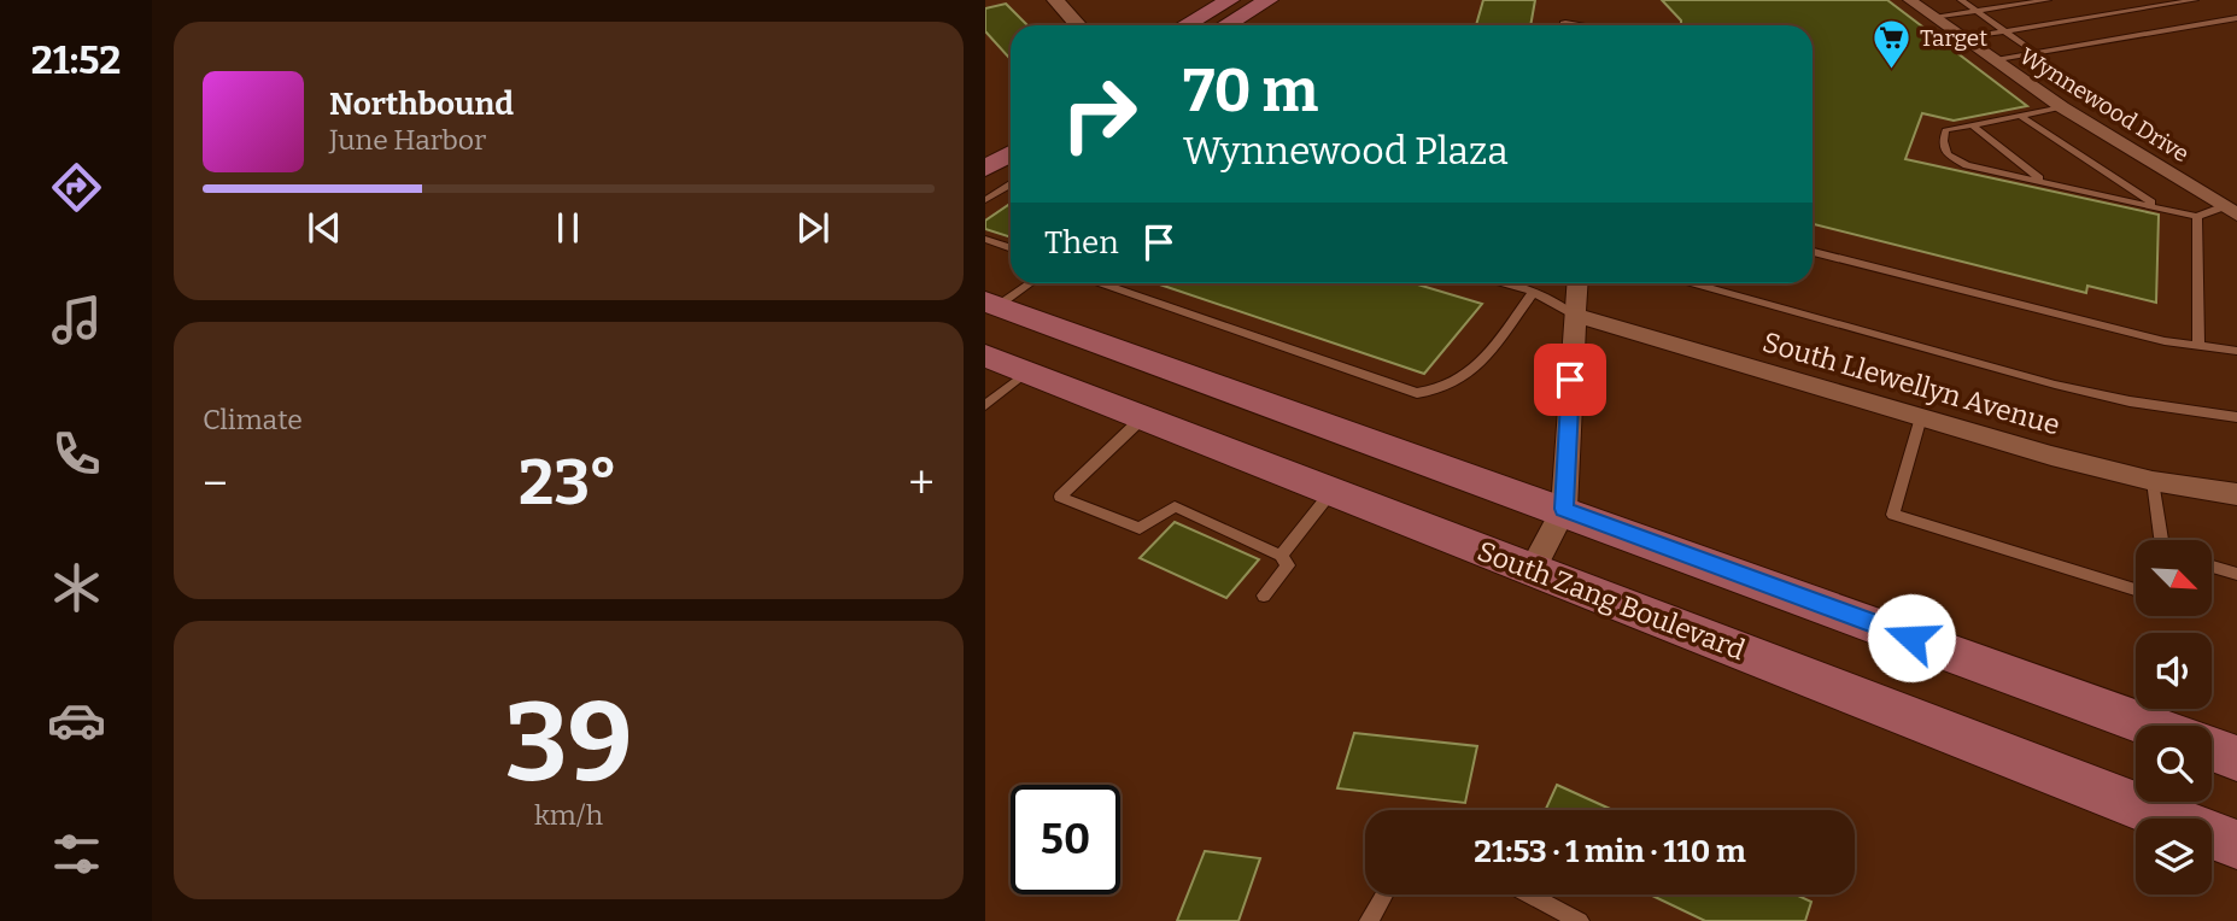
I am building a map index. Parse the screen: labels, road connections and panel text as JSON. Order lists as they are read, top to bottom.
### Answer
{
  "streets": {
    "main road": ["South Zang Boulevard"],
    "street": ["Wynnewood Drive", "South Llewellyn Avenue"]
  },
  "places": {
    "supermarket": ["Target"]
  },
  "north": "bottom right",
  "page": {
    "tabs": "21:52",
    "turn": ["70 m", "Wynnewood Plaza"],
    "song": ["Northbound", "June Harbor"],
    "then": "Then",
    "tile": [
      "Climate",
      ["39", "km/h"]
    ],
    "heat": ["−", "23°", "+"],
    "limit": "50",
    "trip": "21:53 · 1 min · 110 m"
  }
}
